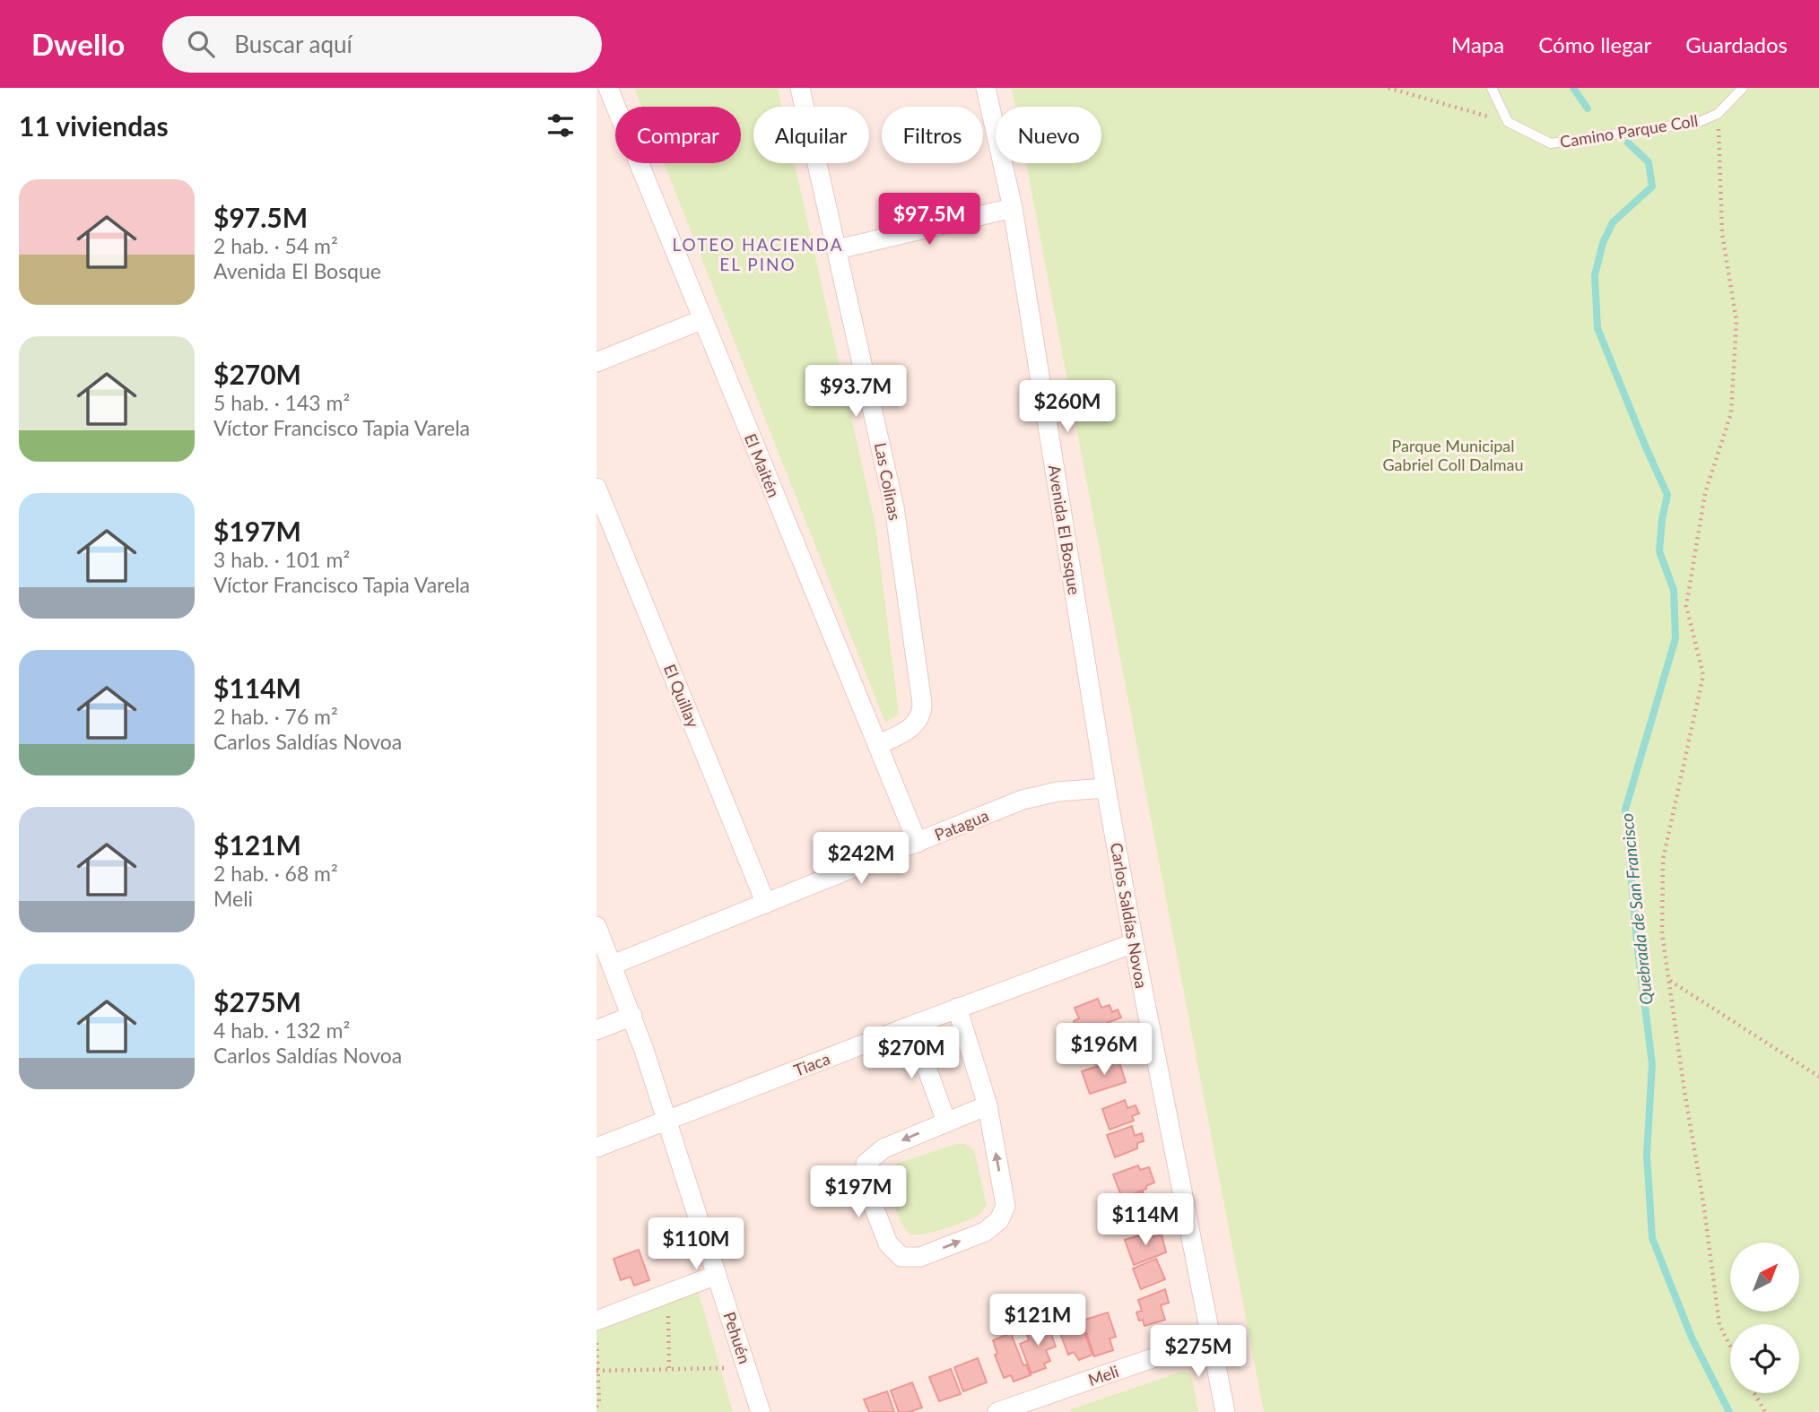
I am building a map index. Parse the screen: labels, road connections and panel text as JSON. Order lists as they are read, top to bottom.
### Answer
{
  "streets": {
    "street": [
      "El Maitén",
      "Las Colinas",
      "Avenida El Bosque",
      "El Quillay",
      "Patagua",
      "Carlos Saldías Novoa",
      "Tiaca",
      "Pehuén",
      "Meli"
    ],
    "lane": ["Camino Parque Coll"]
  },
  "crossings": [
    ["El Maitén", "Las Colinas"],
    ["El Maitén", "Patagua"],
    ["Avenida El Bosque", "Patagua"],
    ["Avenida El Bosque", "Carlos Saldías Novoa"],
    ["El Quillay", "Patagua"],
    ["Patagua", "Carlos Saldías Novoa"],
    ["Patagua", "Pehuén"],
    ["Carlos Saldías Novoa", "Tiaca"],
    ["Carlos Saldías Novoa", "Meli"],
    ["Tiaca", "Pehuén"]
  ],
  "districts": ["LOTEO HACIENDA EL PINO"],
  "water": ["Quebrada de San Francisco"],
  "parks": ["Parque Municipal Gabriel Coll Dalmau"],
  "north": "top right",
  "page": {
    "header": "Dwello",
    "search": "Buscar aquí",
    "nav": ["Mapa", "Cómo llegar", "Guardados"],
    "heading": "11 viviendas",
    "chip": [
      "Comprar",
      "Alquilar",
      "Filtros",
      "Nuevo"
    ],
    "list": [
      {
        "name": "$97.5M",
        "note": "2 hab. · 54 m² · Avenida El Bosque"
      },
      {
        "name": "$270M",
        "note": "5 hab. · 143 m² · Víctor Francisco Tapia Varela"
      },
      {
        "name": "$197M",
        "note": "3 hab. · 101 m² · Víctor Francisco Tapia Varela"
      },
      {
        "name": "$114M",
        "note": "2 hab. · 76 m² · Carlos Saldías Novoa"
      },
      {
        "name": "$121M",
        "note": "2 hab. · 68 m² · Meli"
      },
      {
        "name": "$275M",
        "note": "4 hab. · 132 m² · Carlos Saldías Novoa"
      }
    ],
    "price": [
      "$97.5M",
      "$93.7M",
      "$260M",
      "$242M",
      "$196M",
      "$270M",
      "$197M",
      "$114M",
      "$110M",
      "$121M",
      "$275M"
    ]
  }
}
